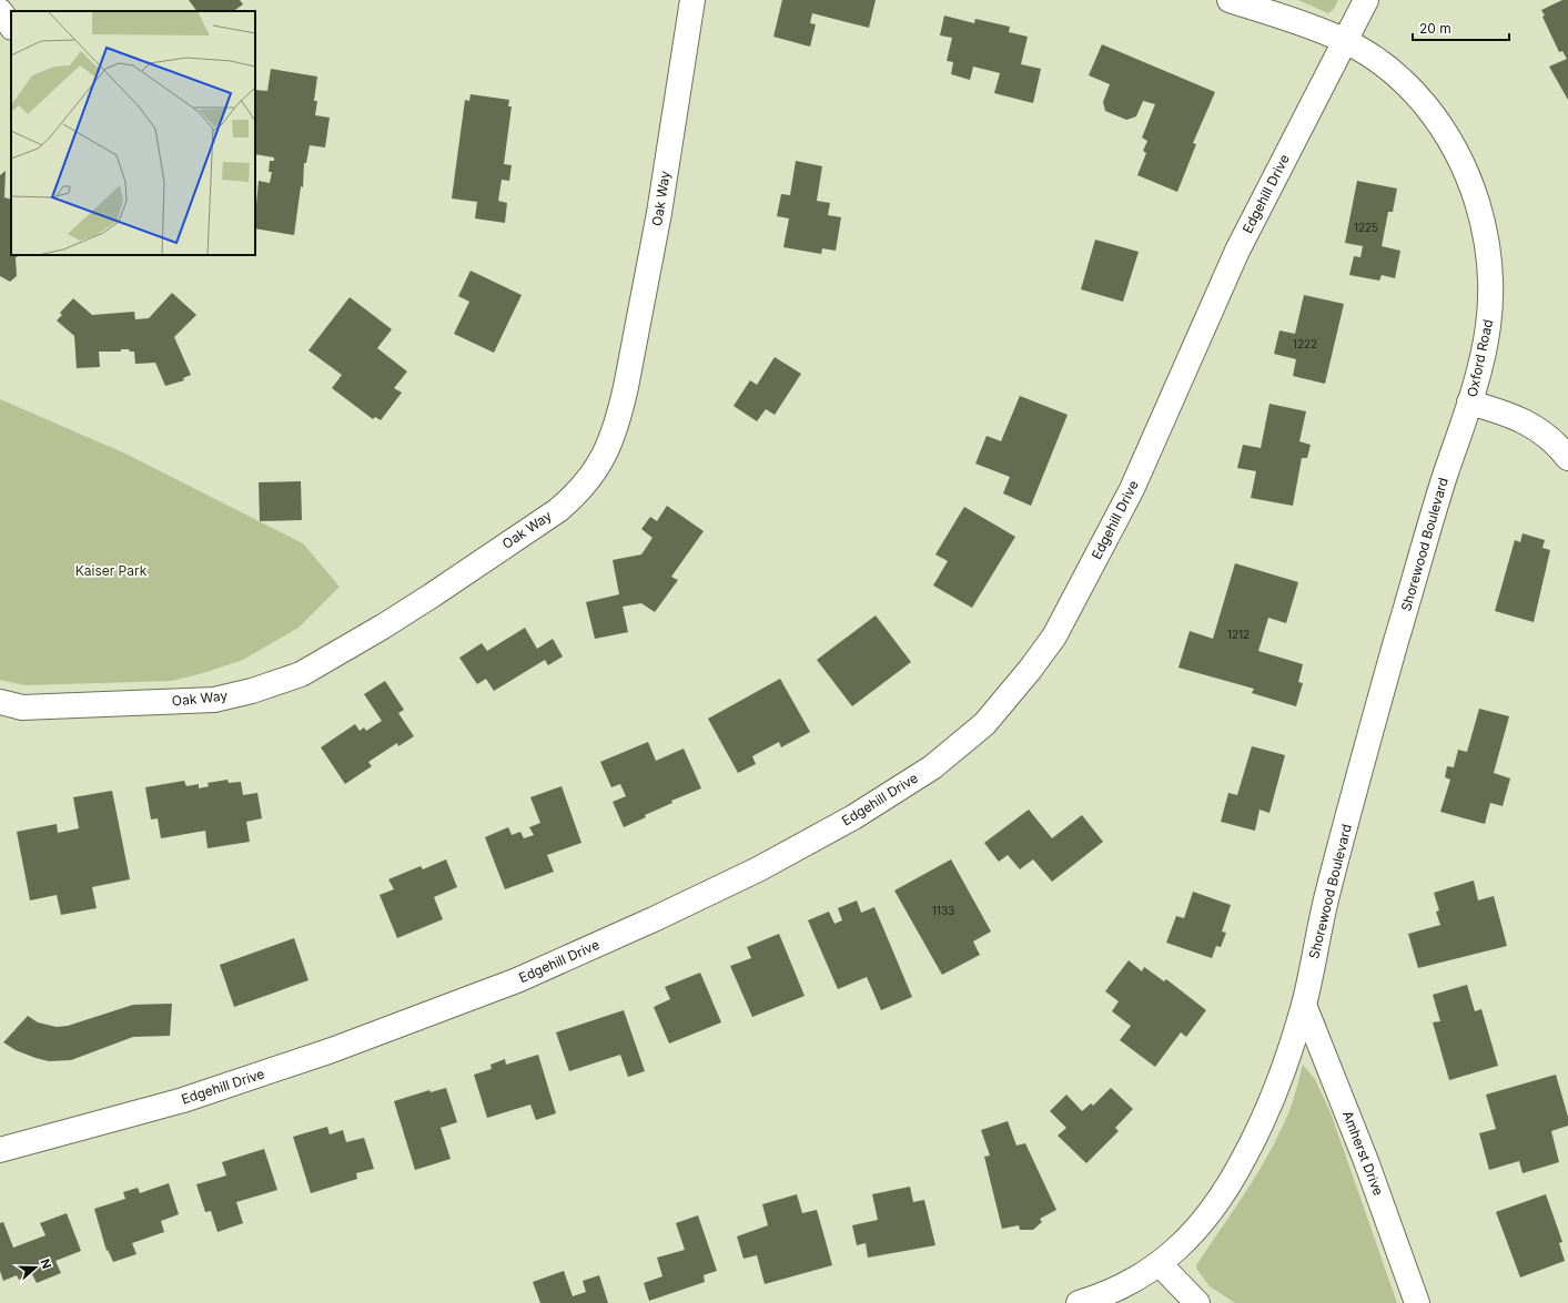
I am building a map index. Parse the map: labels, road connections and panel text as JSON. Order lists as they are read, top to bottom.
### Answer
{
  "streets": {
    "street": [
      "Edgehill Drive",
      "Oak Way",
      "Oxford Road",
      "Shorewood Boulevard",
      "Amherst Drive"
    ]
  },
  "crossings": [
    ["Edgehill Drive", "Oxford Road"],
    ["Oxford Road", "Shorewood Boulevard"],
    ["Shorewood Boulevard", "Amherst Drive"]
  ],
  "parks": ["Kaiser Park"],
  "house_numbers": [
    "1225",
    "1222",
    "1212",
    "1133"
  ],
  "scale_bar": "20 m",
  "north": "right"
}
